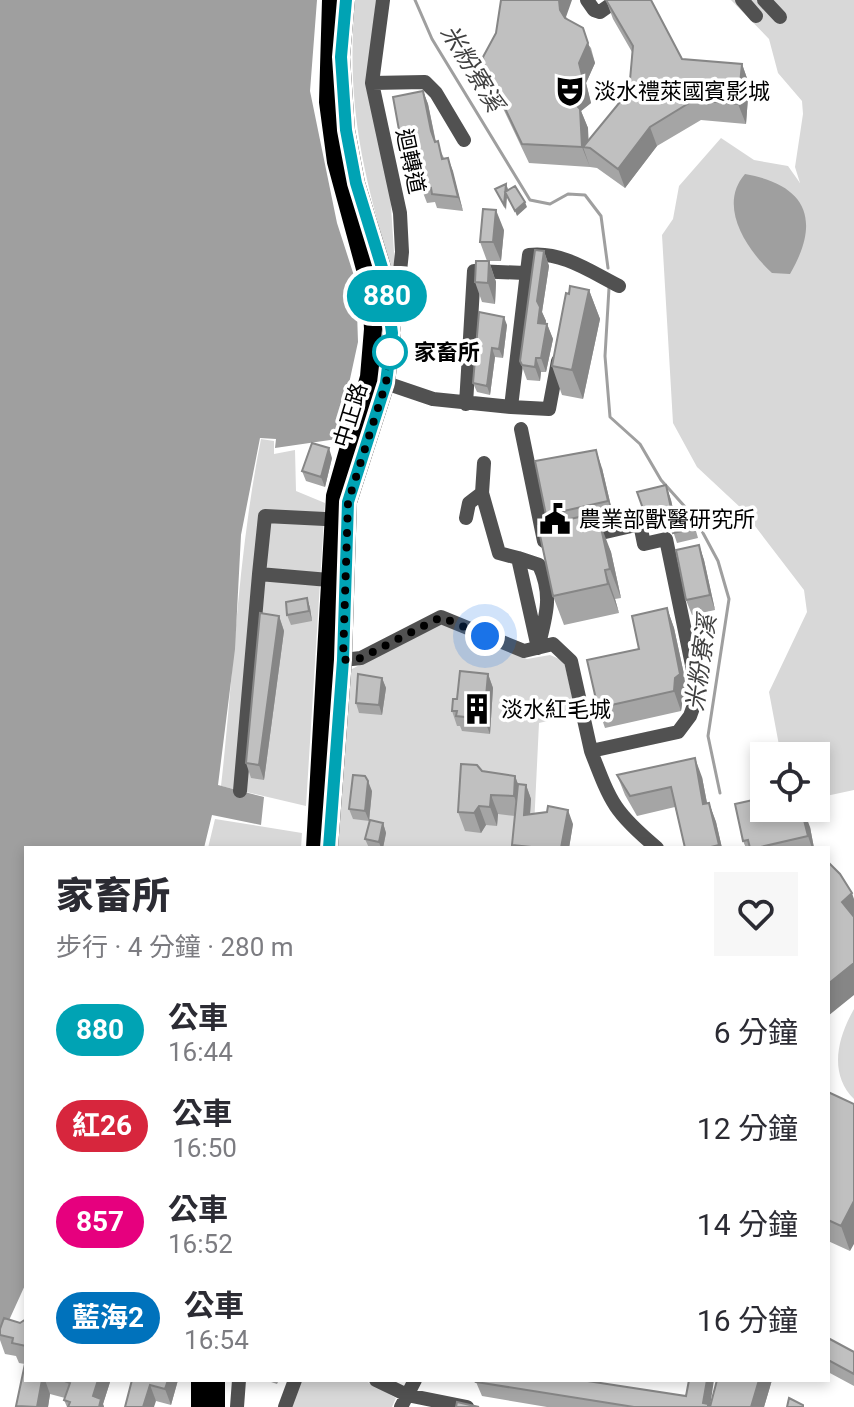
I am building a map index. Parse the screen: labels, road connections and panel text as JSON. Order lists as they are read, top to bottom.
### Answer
{
  "streets": {
    "main road": ["中正路"],
    "street": ["迴轉道"]
  },
  "crossings": [
    ["迴轉道", "中正路"]
  ],
  "water": ["米粉寮溪"],
  "places": {
    "theatre": ["淡水禮萊國賓影城"],
    "other": ["家畜所"],
    "public building": ["農業部獸醫研究所"],
    "building": ["淡水紅毛城"]
  },
  "lines": ["bus line 880"],
  "page": {
    "on_map": "880",
    "heading": ["家畜所", "步行 · 4 分鐘 · 280 m"],
    "list": [
      {
        "mark": "880",
        "name": "公車",
        "note": "16:44",
        "value": "6 分鐘"
      },
      {
        "mark": "紅26",
        "name": "公車",
        "note": "16:50",
        "value": "12 分鐘"
      },
      {
        "mark": "857",
        "name": "公車",
        "note": "16:52",
        "value": "14 分鐘"
      },
      {
        "mark": "藍海2",
        "name": "公車",
        "note": "16:54",
        "value": "16 分鐘"
      }
    ]
  }
}
